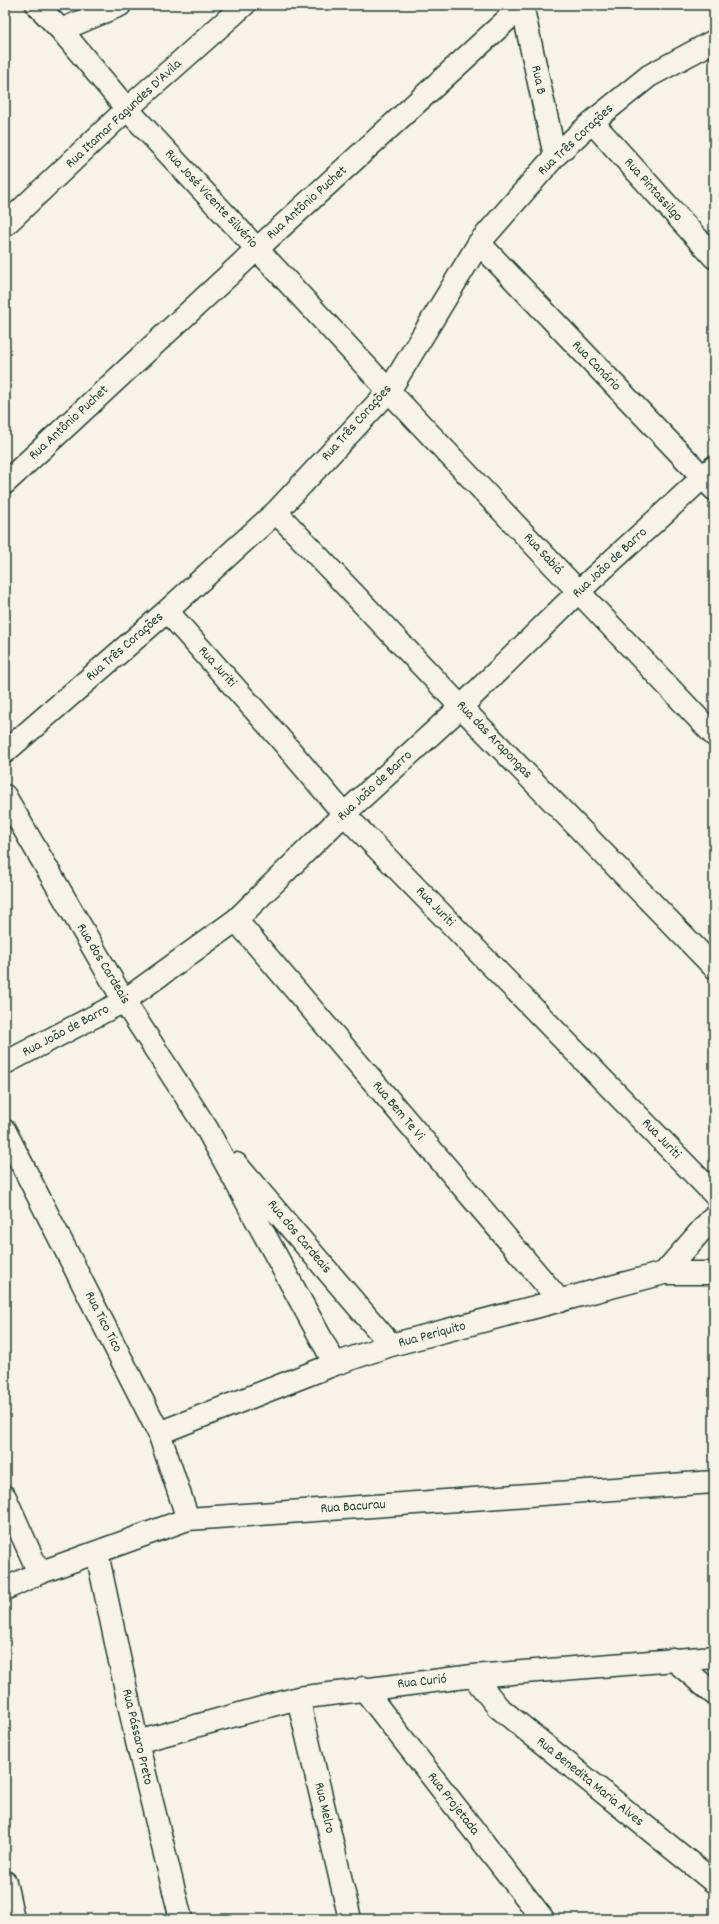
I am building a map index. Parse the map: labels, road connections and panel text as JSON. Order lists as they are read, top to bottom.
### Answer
{
  "streets": {
    "street": [
      "Rua B",
      "Rua Itamar Fagundes D'Avila",
      "Rua Três Corações",
      "Rua Pintassilgo",
      "Rua José Vicente Silvério",
      "Rua Antônio Puchet",
      "Rua Canário",
      "Rua Sabiá",
      "Rua João de Barro",
      "Rua Juriti",
      "Rua das Arapongas",
      "Rua dos Cardeais",
      "Rua Bem Te Vi",
      "Rua Tico Tico",
      "Rua Periquito",
      "Rua Bacurau",
      "Rua Curió",
      "Rua Pássaro Preto",
      "Rua Benedita Maria Alves",
      "Rua Projetada",
      "Rua Melro"
    ]
  },
  "crossings": [
    ["Rua B", "Rua Três Corações"],
    ["Rua B", "Rua Antônio Puchet"],
    ["Rua Itamar Fagundes D'Avila", "Rua José Vicente Silvério"],
    ["Rua Três Corações", "Rua Pintassilgo"],
    ["Rua Três Corações", "Rua José Vicente Silvério"],
    ["Rua Três Corações", "Rua Canário"],
    ["Rua Três Corações", "Rua Sabiá"],
    ["Rua Três Corações", "Rua Juriti"],
    ["Rua Três Corações", "Rua das Arapongas"],
    ["Rua José Vicente Silvério", "Rua Antônio Puchet"],
    ["Rua José Vicente Silvério", "Rua Sabiá"],
    ["Rua Canário", "Rua João de Barro"],
    ["Rua Sabiá", "Rua João de Barro"],
    ["Rua João de Barro", "Rua Juriti"],
    ["Rua João de Barro", "Rua das Arapongas"],
    ["Rua João de Barro", "Rua dos Cardeais"],
    ["Rua João de Barro", "Rua Bem Te Vi"],
    ["Rua dos Cardeais", "Rua Periquito"],
    ["Rua Bem Te Vi", "Rua Periquito"],
    ["Rua Tico Tico", "Rua Periquito"],
    ["Rua Tico Tico", "Rua Bacurau"],
    ["Rua Bacurau", "Rua Pássaro Preto"],
    ["Rua Curió", "Rua Pássaro Preto"],
    ["Rua Curió", "Rua Benedita Maria Alves"],
    ["Rua Curió", "Rua Projetada"],
    ["Rua Curió", "Rua Melro"]
  ]
}
